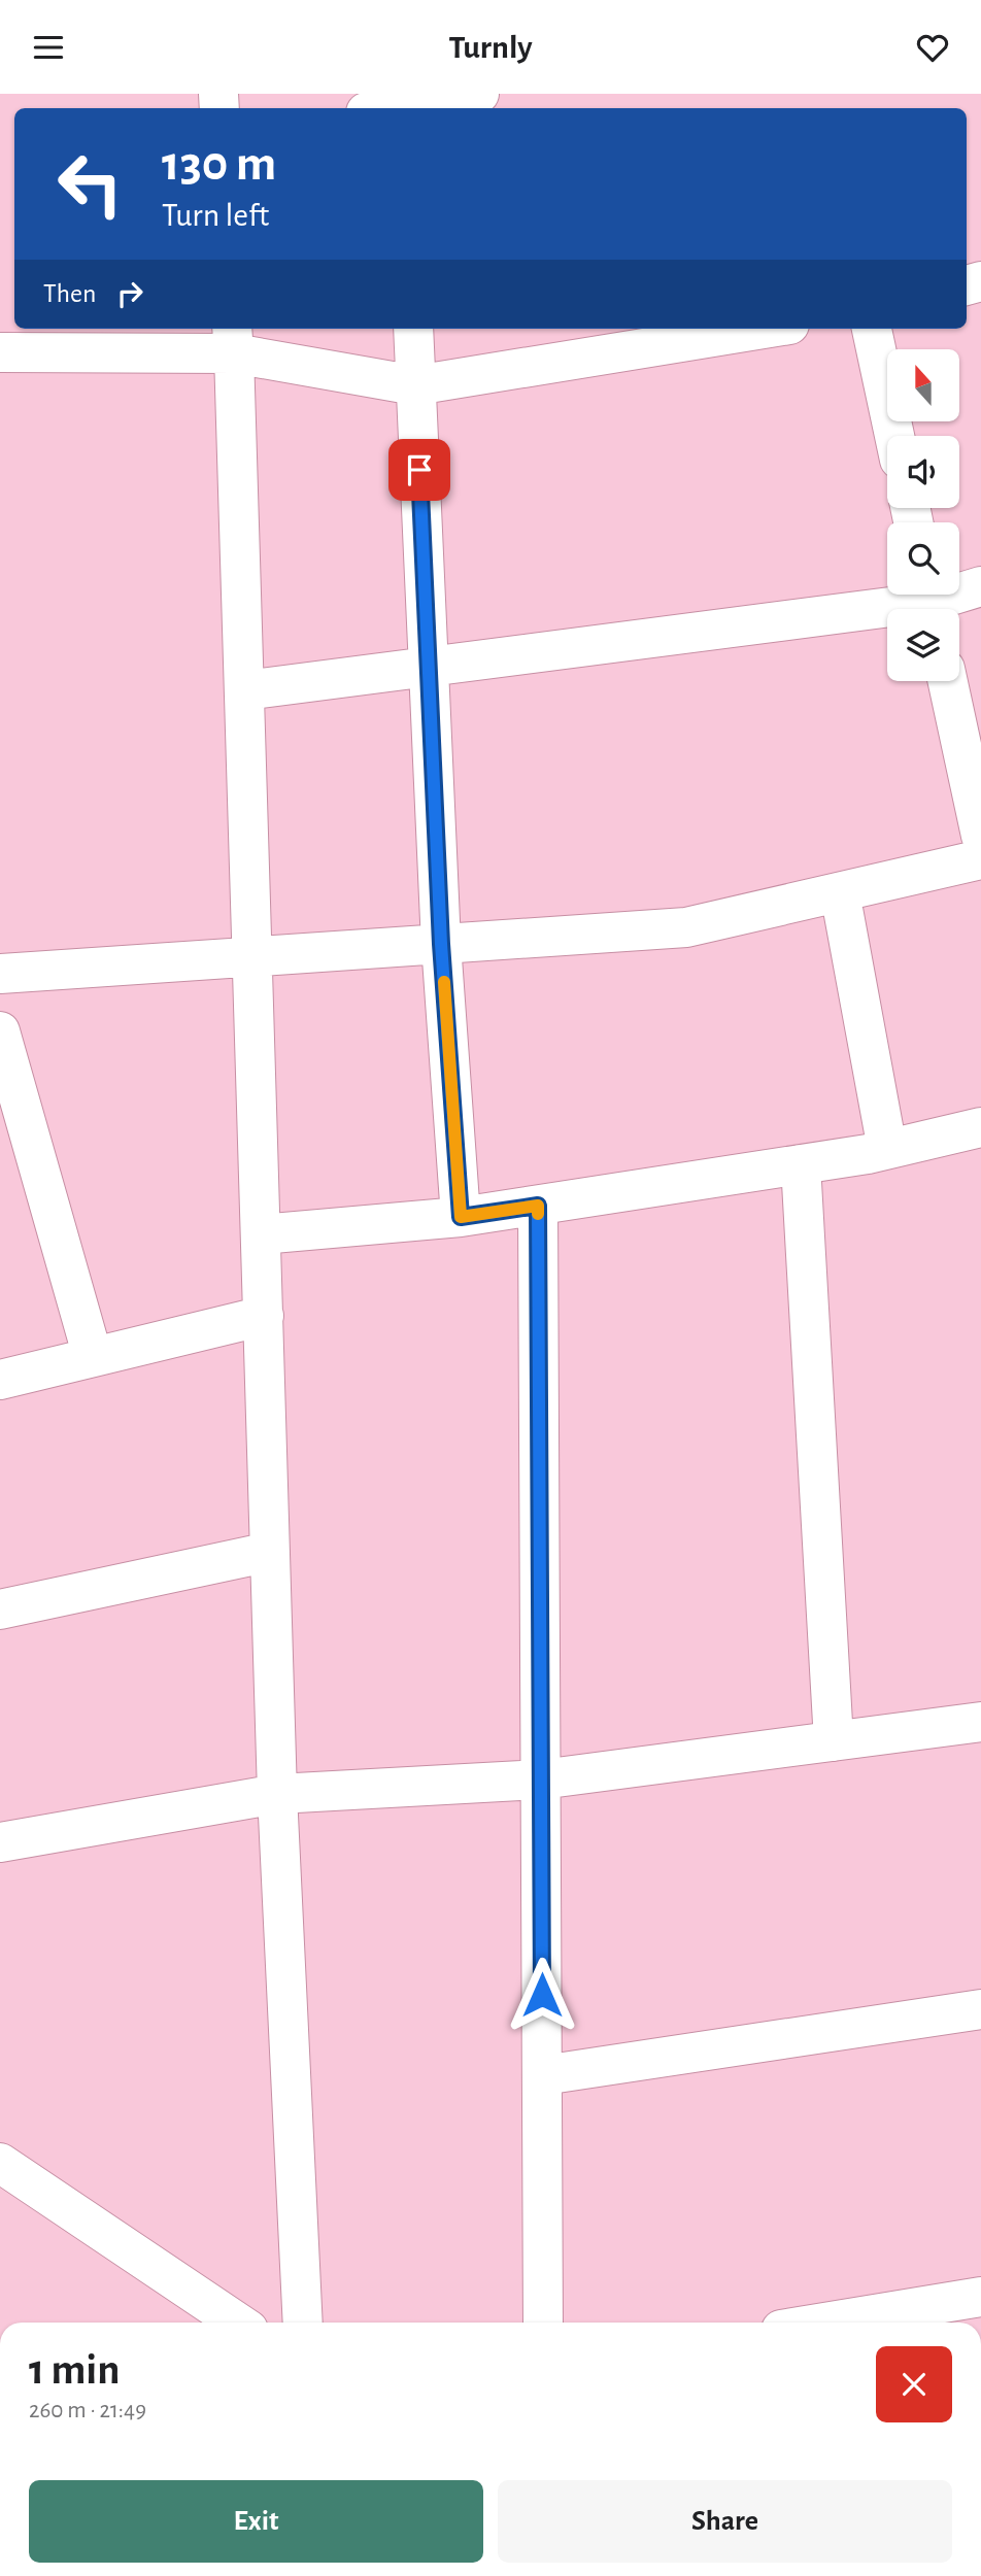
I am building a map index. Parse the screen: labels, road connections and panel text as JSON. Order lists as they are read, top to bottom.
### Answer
{
  "north": "top",
  "page": {
    "header": "Turnly",
    "turn": ["130 m", "Turn left"],
    "then": "Then",
    "heading": ["1 min", "260 m · 21:49"],
    "buttons": ["Exit", "Share"]
  }
}
